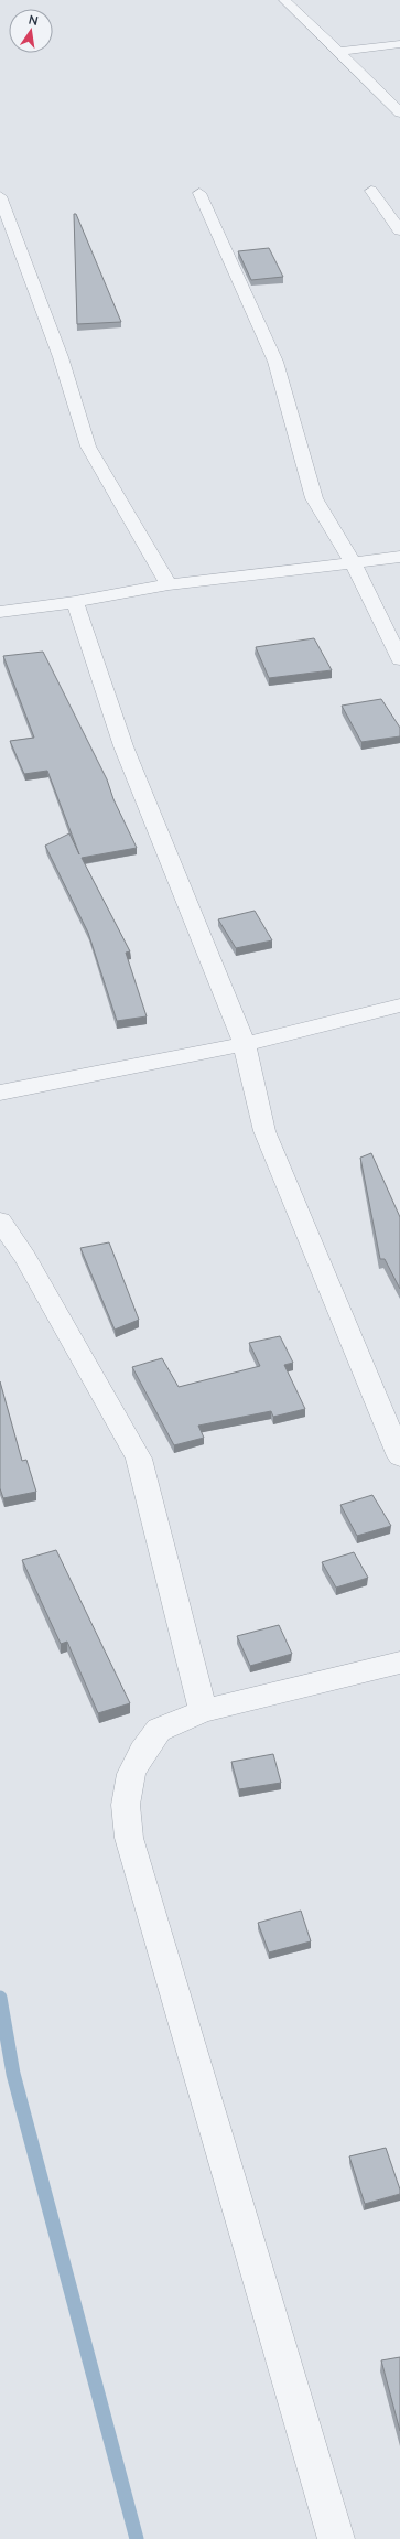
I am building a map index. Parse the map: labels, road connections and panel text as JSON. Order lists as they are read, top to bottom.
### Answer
{
  "north": "top"
}
